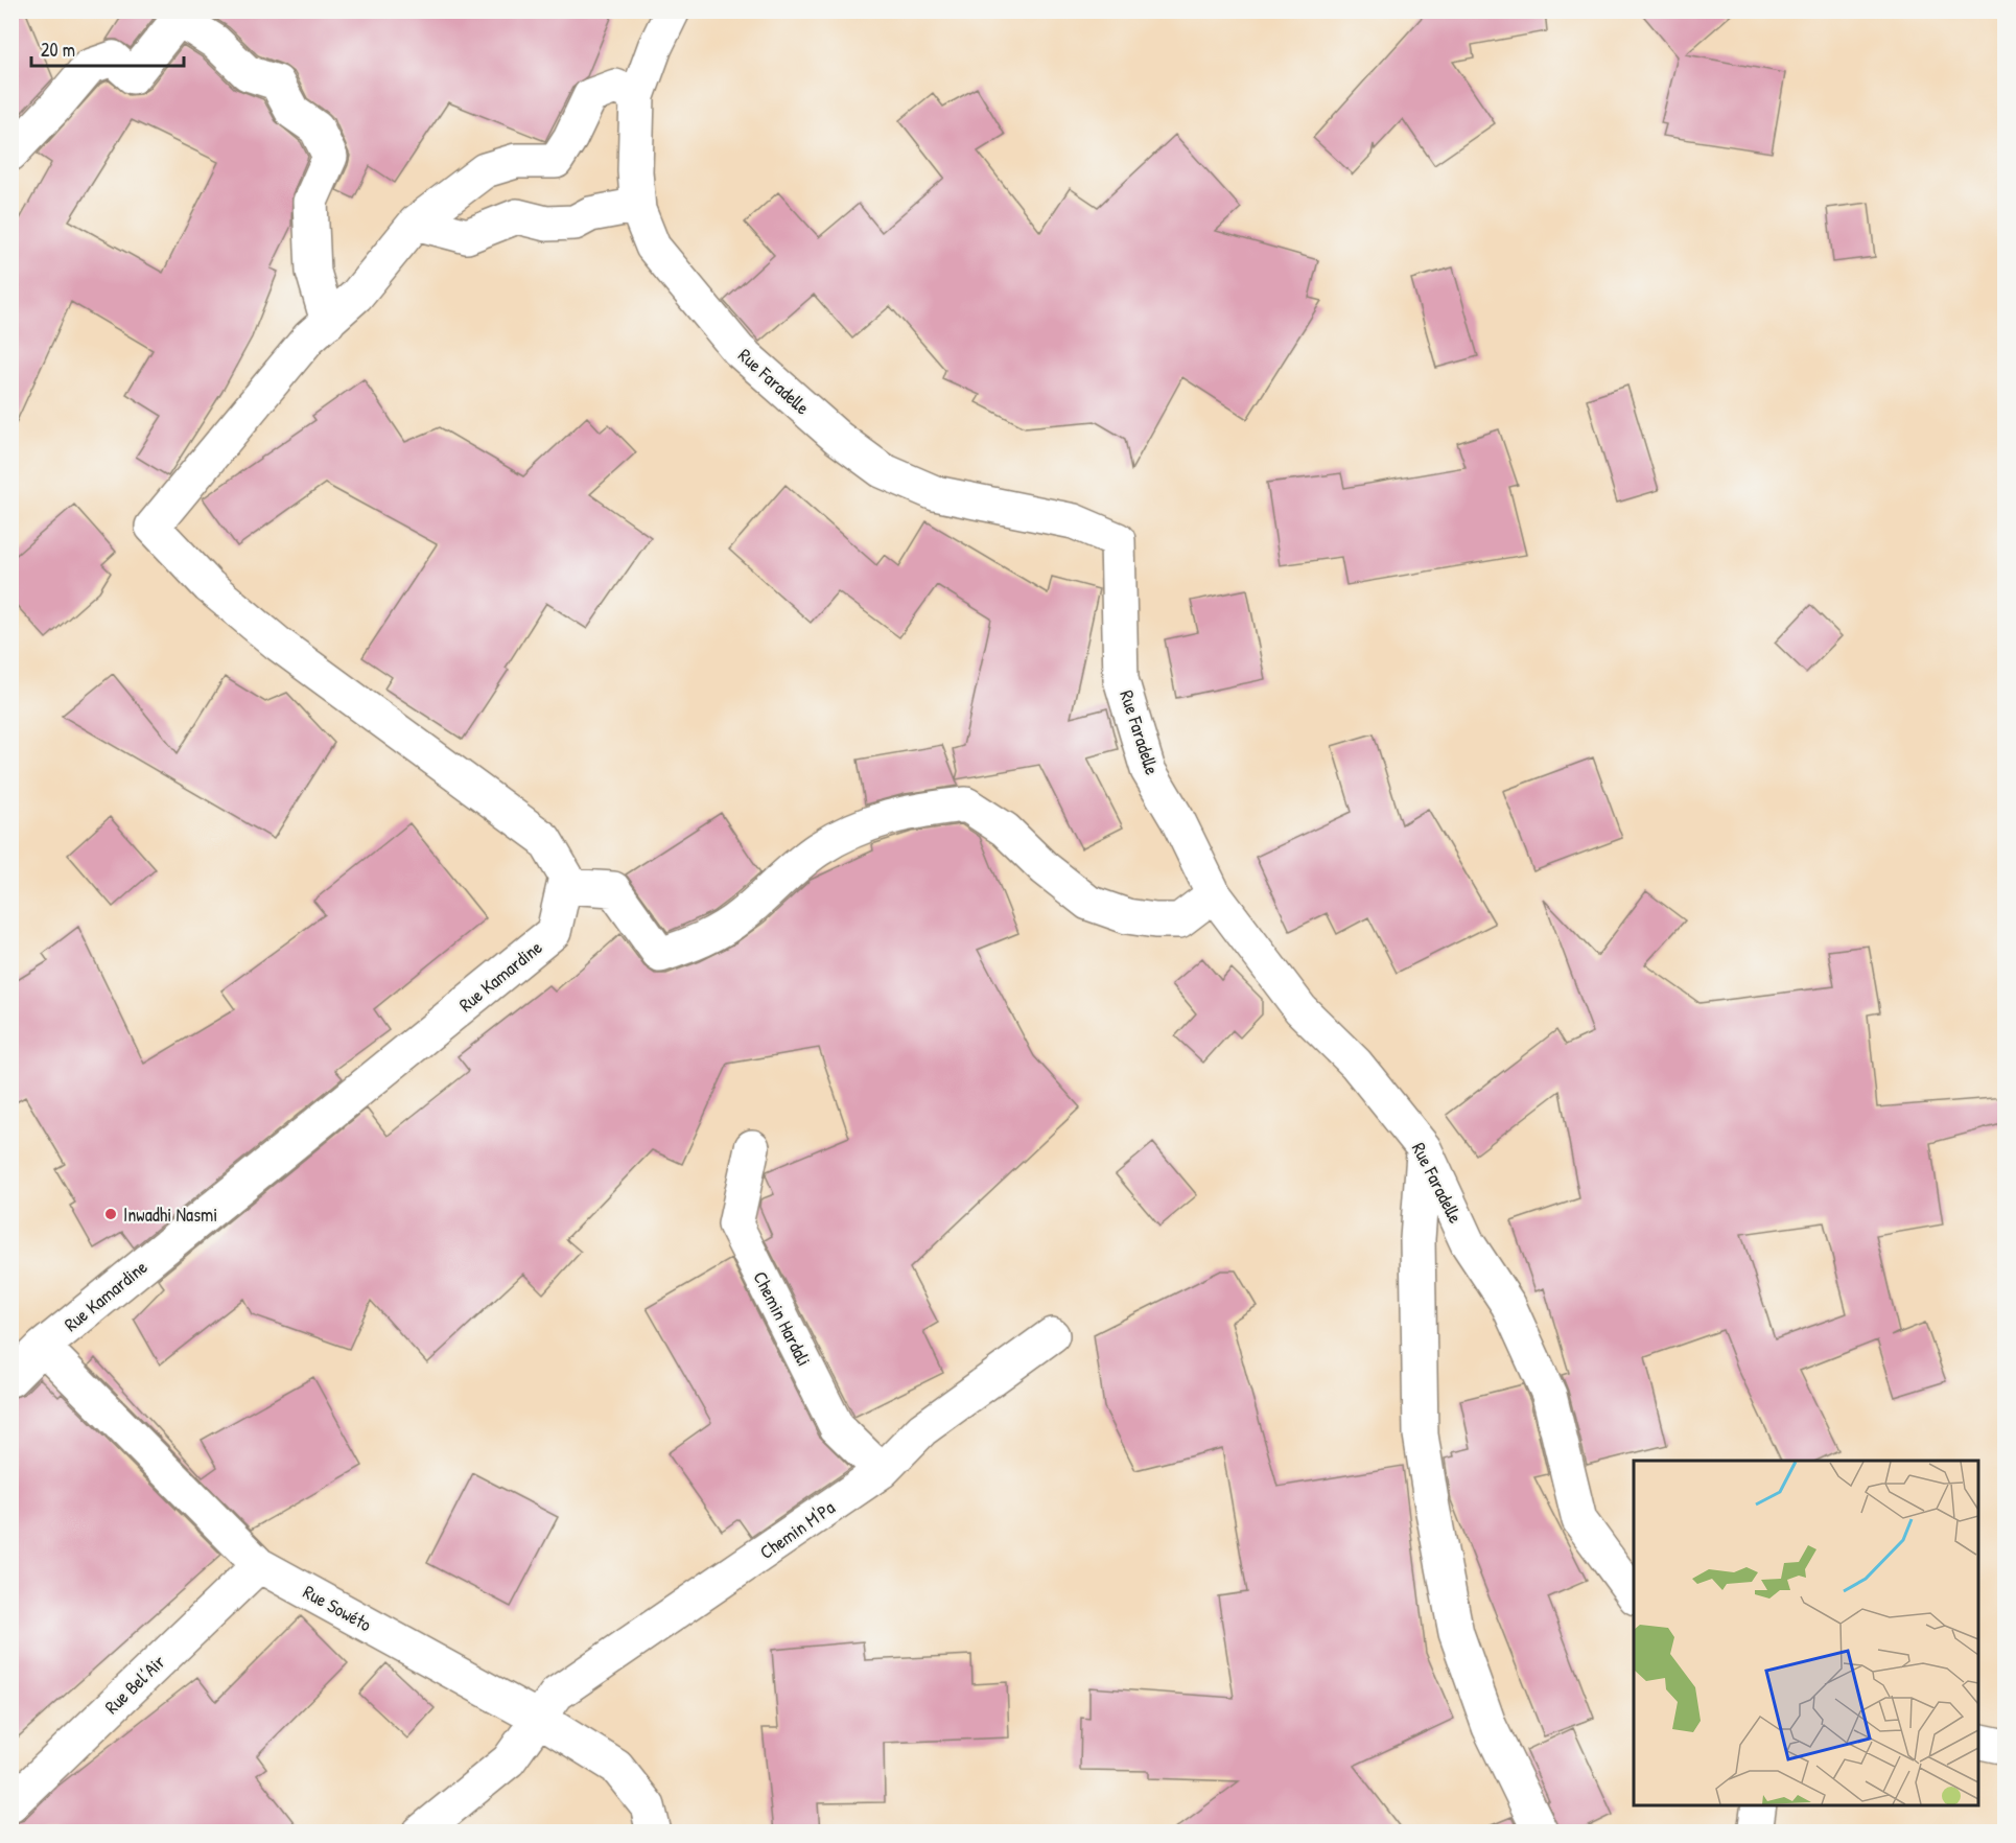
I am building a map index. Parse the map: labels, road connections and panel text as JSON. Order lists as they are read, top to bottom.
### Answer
{
  "streets": {
    "street": [
      "Rue Faradelle",
      "Rue Kamardine",
      "Chemin Hardali",
      "Chemin M'Pa",
      "Rue Sowéto",
      "Rue Bel’Air"
    ]
  },
  "crossings": [
    ["Rue Kamardine", "Rue Sowéto"],
    ["Chemin Hardali", "Chemin M'Pa"],
    ["Chemin M'Pa", "Rue Sowéto"],
    ["Rue Sowéto", "Rue Bel’Air"]
  ],
  "places": ["Inwadhi Nasmi"],
  "scale_bar": "20 m"
}
